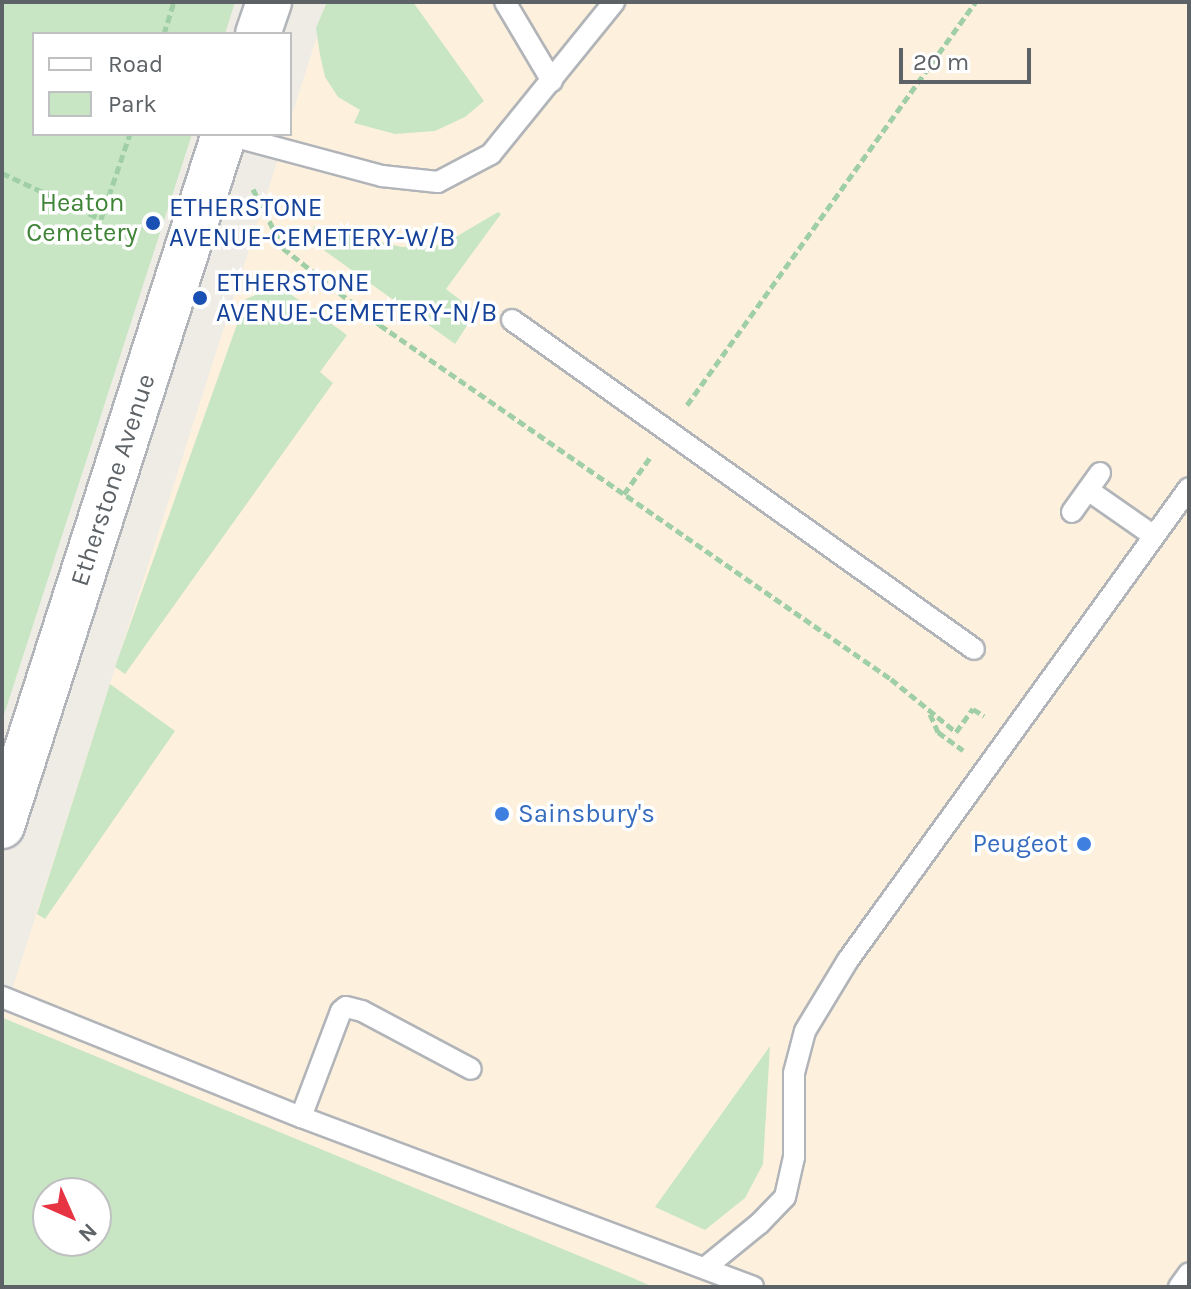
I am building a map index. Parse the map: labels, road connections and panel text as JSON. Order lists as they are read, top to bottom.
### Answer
{
  "streets": {
    "street": ["Etherstone Avenue"]
  },
  "parks": ["Heaton Cemetery"],
  "places": [
    "ETHERSTONE AVENUE-CEMETERY-W/B",
    "ETHERSTONE AVENUE-CEMETERY-N/B",
    "Sainsbury's",
    "Peugeot"
  ],
  "legend": ["Road", "Park"],
  "scale_bar": "20 m",
  "north": "bottom right"
}
